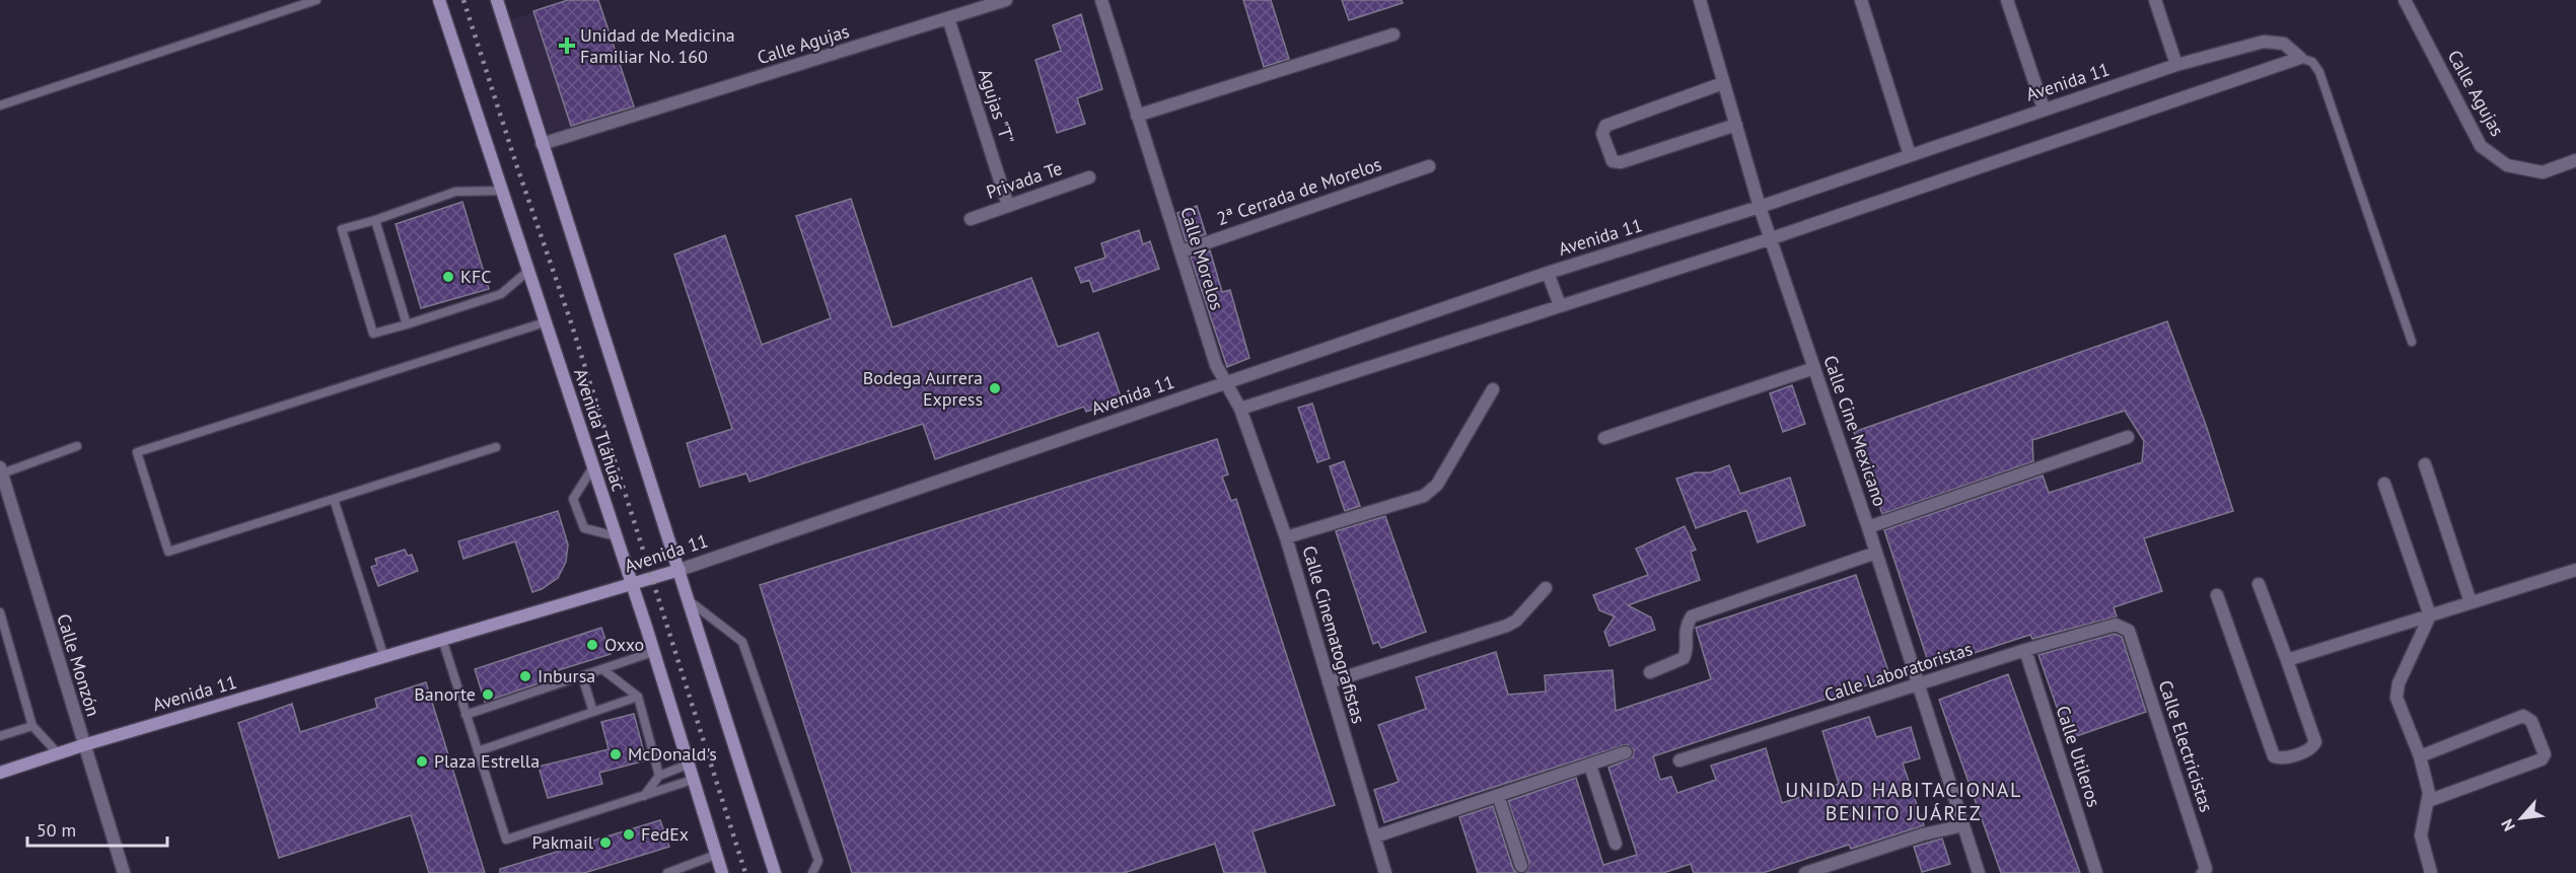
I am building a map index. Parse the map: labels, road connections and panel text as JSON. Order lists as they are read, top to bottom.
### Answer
{
  "streets": {
    "main road": ["Avenida 11", "Avenida Tláhuac"],
    "street": [
      "Calle Agujas",
      "Agujas \"T\"",
      "Privada Te",
      "2ª Cerrada de Morelos",
      "Calle Morelos",
      "Calle Cine Mexicano",
      "Calle Cinematografistas",
      "Calle Monzón",
      "Calle Laboratoristas",
      "Calle Electricistas",
      "Calle Utileros"
    ]
  },
  "crossings": [
    ["Calle Agujas", "Agujas \"T\""],
    ["Calle Agujas", "Avenida Tláhuac"],
    ["Avenida 11", "Calle Morelos"],
    ["Avenida 11", "Avenida Tláhuac"],
    ["Avenida 11", "Calle Cine Mexicano"],
    ["Avenida 11", "Calle Monzón"],
    ["Agujas \"T\"", "Privada Te"],
    ["2ª Cerrada de Morelos", "Calle Morelos"],
    ["Calle Morelos", "Calle Cinematografistas"],
    ["Calle Cine Mexicano", "Calle Laboratoristas"],
    ["Calle Laboratoristas", "Calle Electricistas"],
    ["Calle Laboratoristas", "Calle Utileros"]
  ],
  "districts": ["UNIDAD HABITACIONAL BENITO JUÁREZ"],
  "places": {
    "health": ["Unidad de Medicina Familiar No. 160"],
    "other": [
      "KFC",
      "Bodega Aurrera Express",
      "Oxxo",
      "Inbursa",
      "Banorte",
      "McDonald's",
      "Plaza Estrella",
      "FedEx",
      "Pakmail"
    ]
  },
  "scale_bar": "50 m",
  "north": "bottom left"
}
